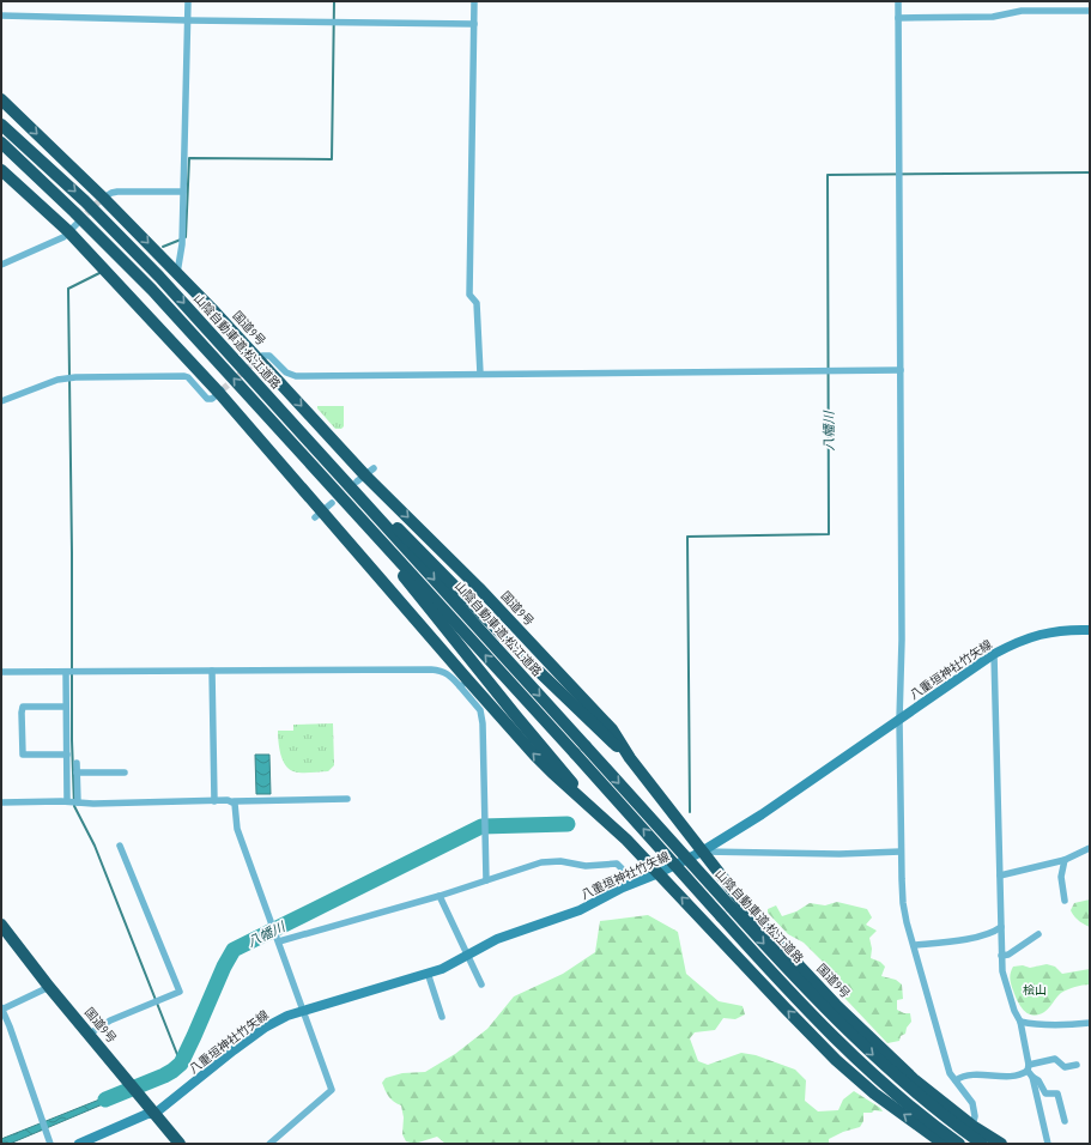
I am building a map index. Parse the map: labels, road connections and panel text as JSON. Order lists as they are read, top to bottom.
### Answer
{
  "streets": {
    "highway": ["国道9号", "山陰自動車道;松江道路"],
    "main road": ["八重垣神社竹矢線"]
  },
  "crossings": [
    ["国道9号", "八重垣神社竹矢線"]
  ],
  "water": ["八幡川"],
  "parks": ["桧山"]
}
